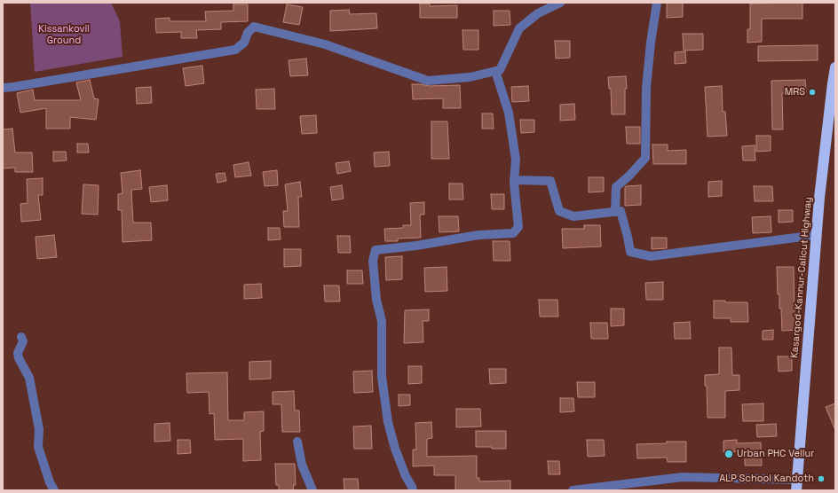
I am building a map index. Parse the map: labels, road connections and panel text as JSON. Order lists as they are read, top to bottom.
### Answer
{
  "streets": {
    "highway": ["Kasargod-Kannur-Calicut Highway"]
  },
  "parks": ["Kissankovil Ground"],
  "places": ["MRS", "Urban PHC Vellur", "ALP School Kandoth"]
}
